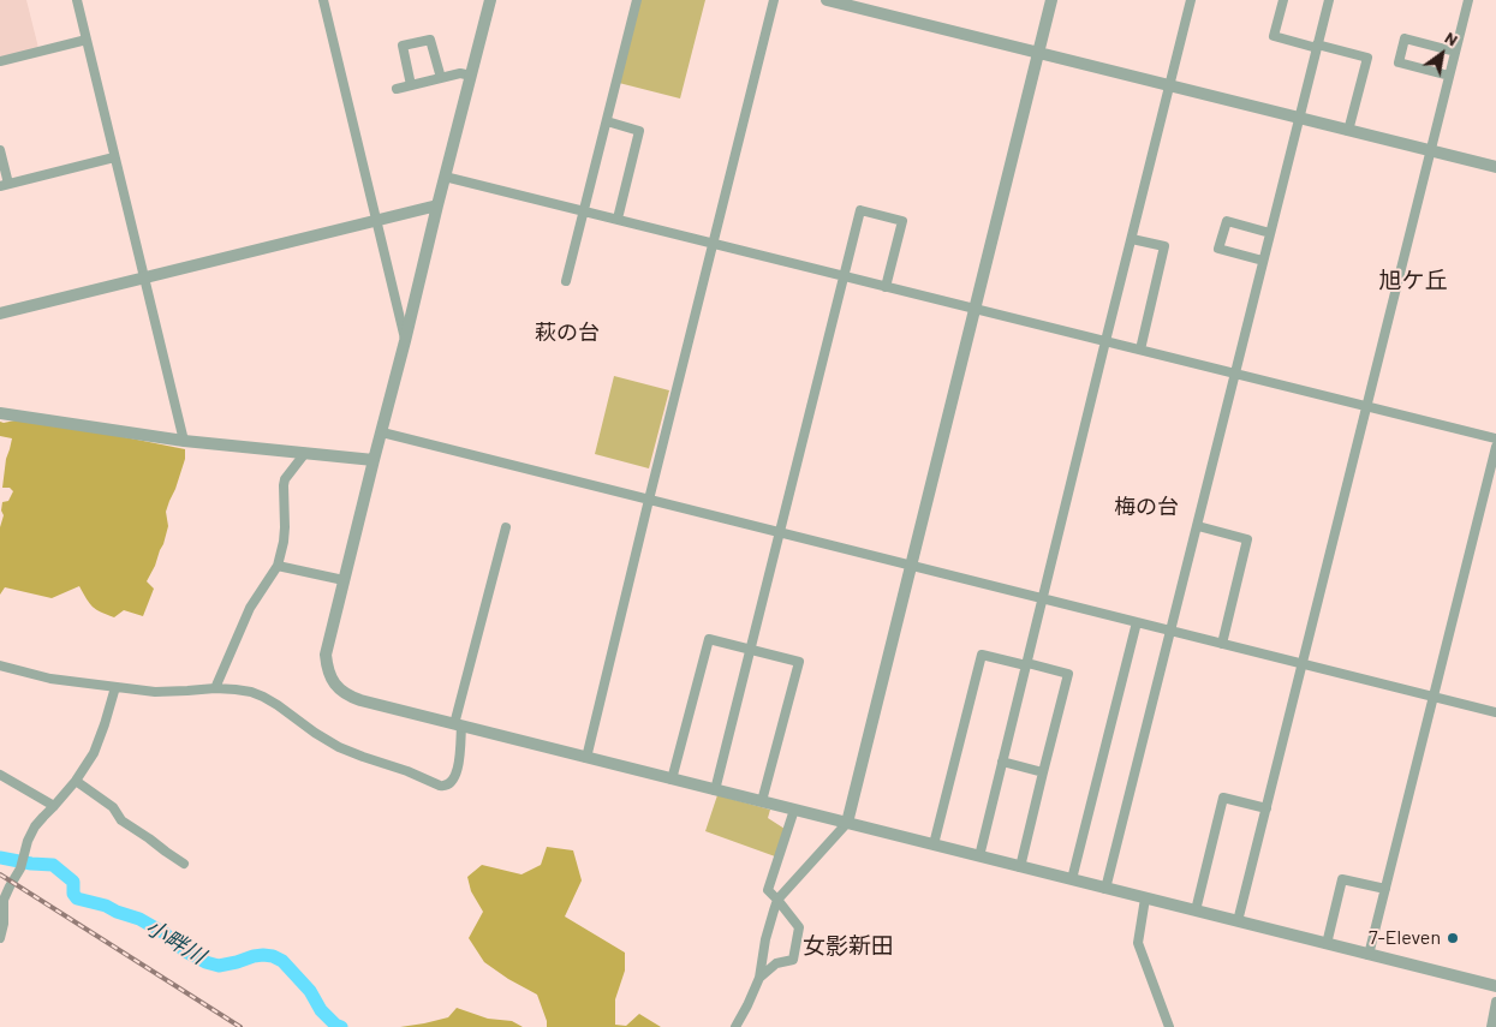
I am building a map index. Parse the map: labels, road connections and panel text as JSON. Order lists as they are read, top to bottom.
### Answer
{
  "districts": [
    "旭ケ丘",
    "萩の台",
    "梅の台",
    "女影新田"
  ],
  "water": ["小畔川"],
  "places": ["7-Eleven"],
  "north": "top right"
}
